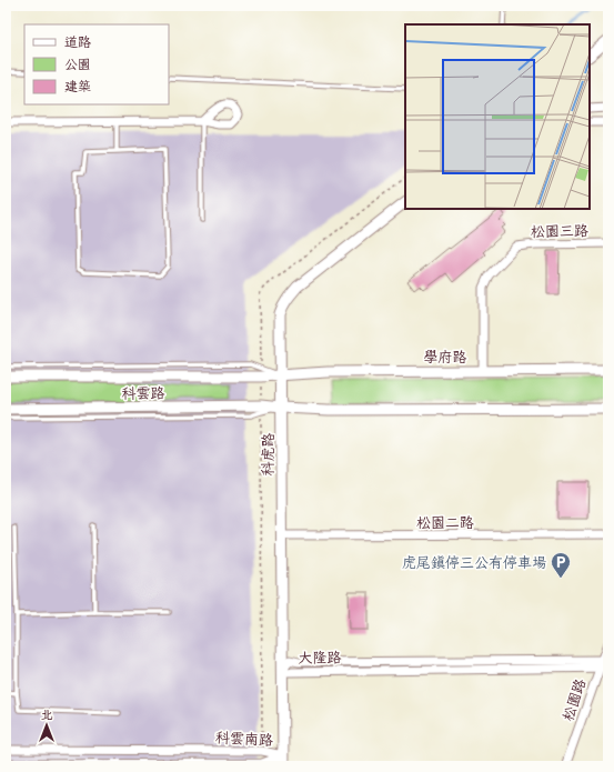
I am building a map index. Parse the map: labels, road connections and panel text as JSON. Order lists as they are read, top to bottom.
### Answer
{
  "streets": {
    "street": [
      "松園三路",
      "學府路",
      "科雲路",
      "科虎路",
      "松園二路",
      "大隆路",
      "松園路",
      "科雲南路"
    ]
  },
  "crossings": [
    ["松園三路", "學府路"],
    ["學府路", "科雲路"],
    ["學府路", "科虎路"],
    ["科雲路", "科虎路"],
    ["科虎路", "松園二路"],
    ["科虎路", "大隆路"],
    ["科虎路", "科雲南路"],
    ["大隆路", "松園路"]
  ],
  "places": {
    "parking": ["虎尾鎮停三公有停車場"]
  },
  "legend": ["道路", "公園", "建築"],
  "north": "top"
}
